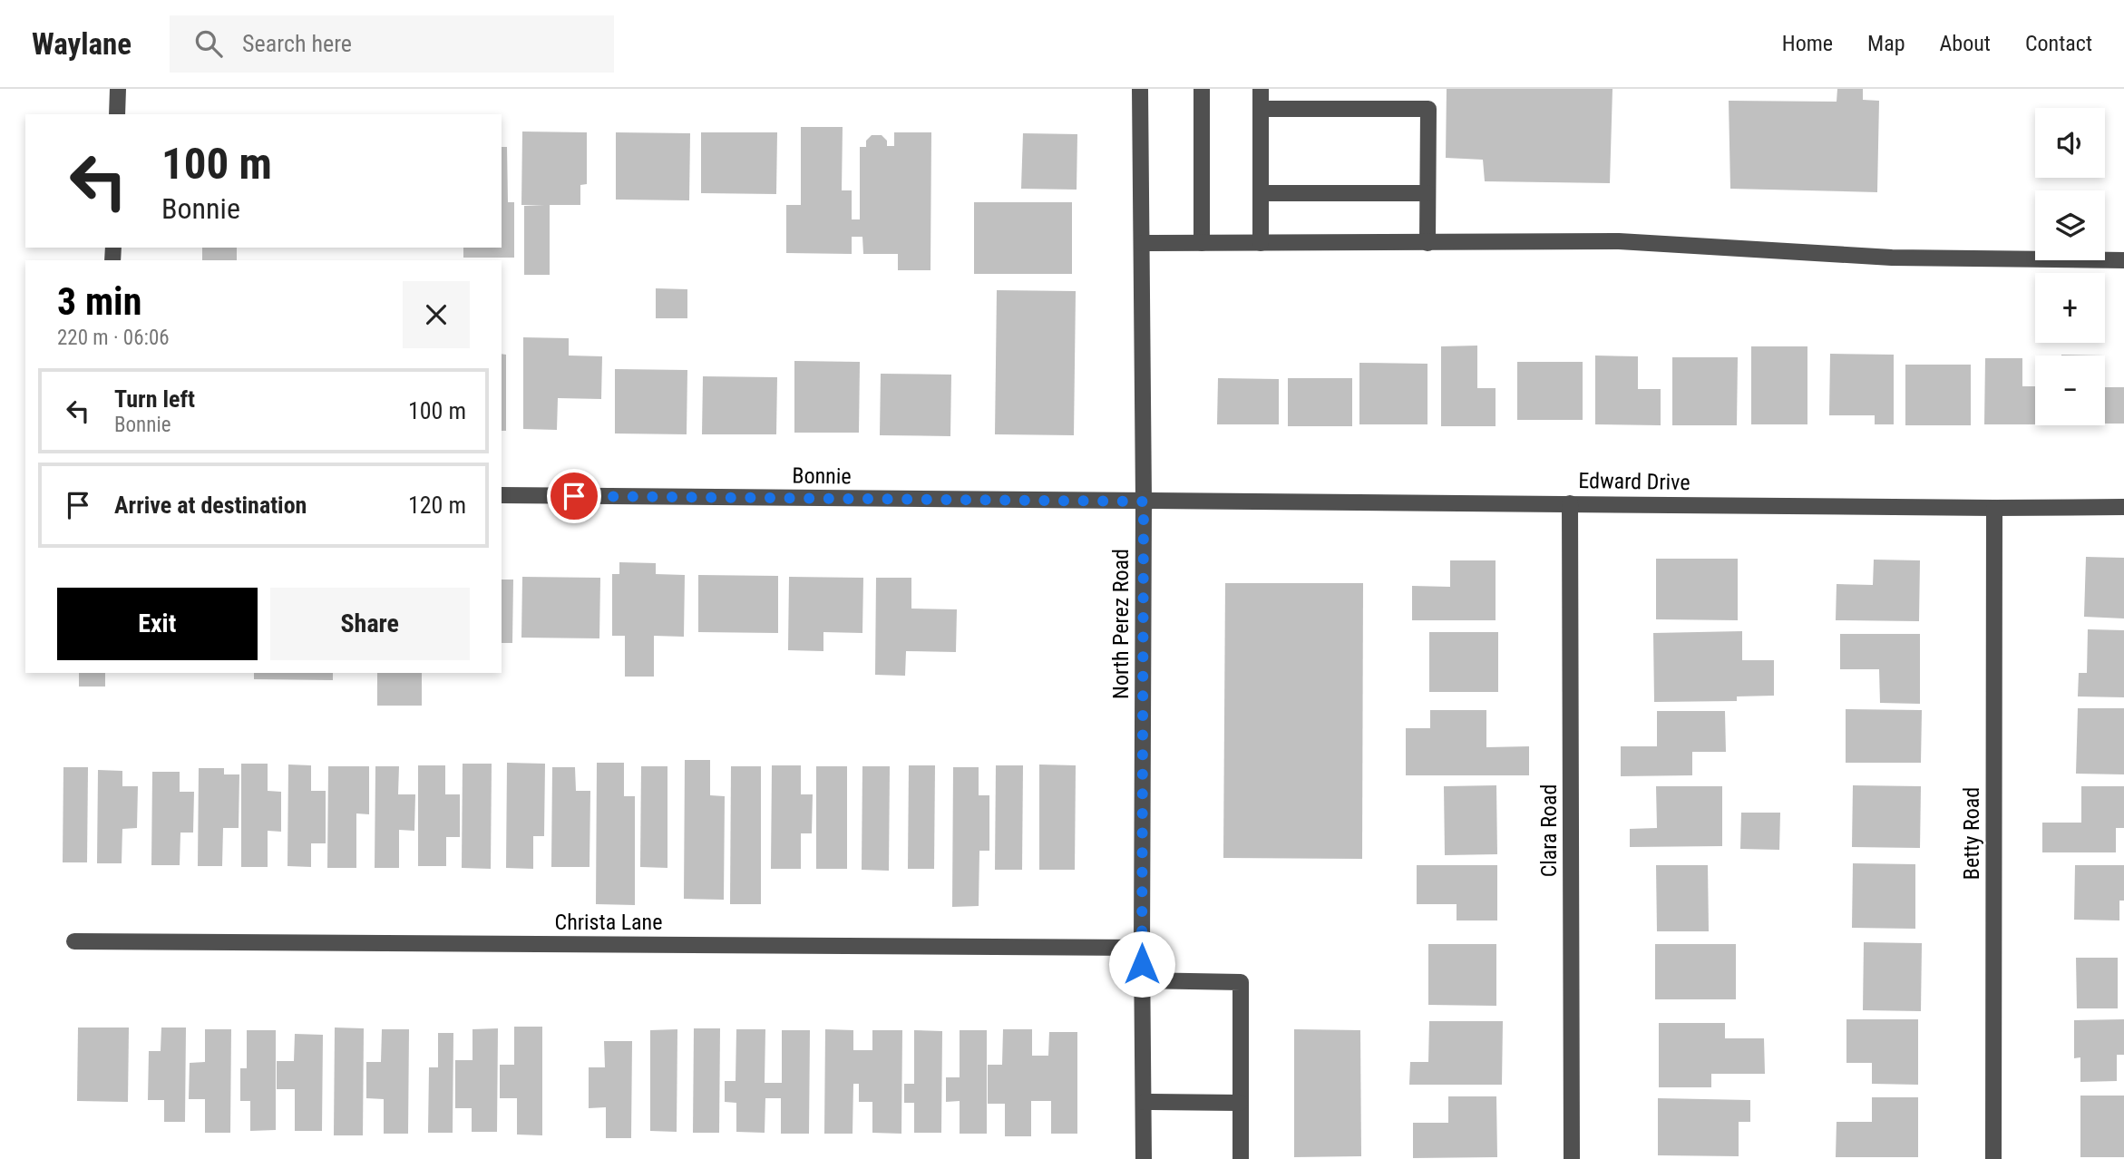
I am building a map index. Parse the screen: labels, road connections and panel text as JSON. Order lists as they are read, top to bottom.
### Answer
{
  "streets": {
    "street": [
      "Bonnie",
      "Edward Drive",
      "North Perez Road",
      "Clara Road",
      "Betty Road",
      "Christa Lane"
    ]
  },
  "crossings": [
    ["Bonnie", "Edward Drive"],
    ["Bonnie", "North Perez Road"],
    ["Edward Drive", "North Perez Road"],
    ["Edward Drive", "Clara Road"],
    ["Edward Drive", "Betty Road"],
    ["North Perez Road", "Christa Lane"]
  ],
  "page": {
    "header": "Waylane",
    "search": "Search here",
    "nav": [
      "Home",
      "Map",
      "About",
      "Contact"
    ],
    "map_buttons": ["+", "−"],
    "turn": ["100 m", "Bonnie"],
    "heading": ["3 min", "220 m · 06:06"],
    "list": [
      {
        "name": "Turn left",
        "note": "Bonnie",
        "value": "100 m"
      },
      {
        "name": "Arrive at destination",
        "value": "120 m"
      }
    ],
    "buttons": ["Exit", "Share"]
  }
}
